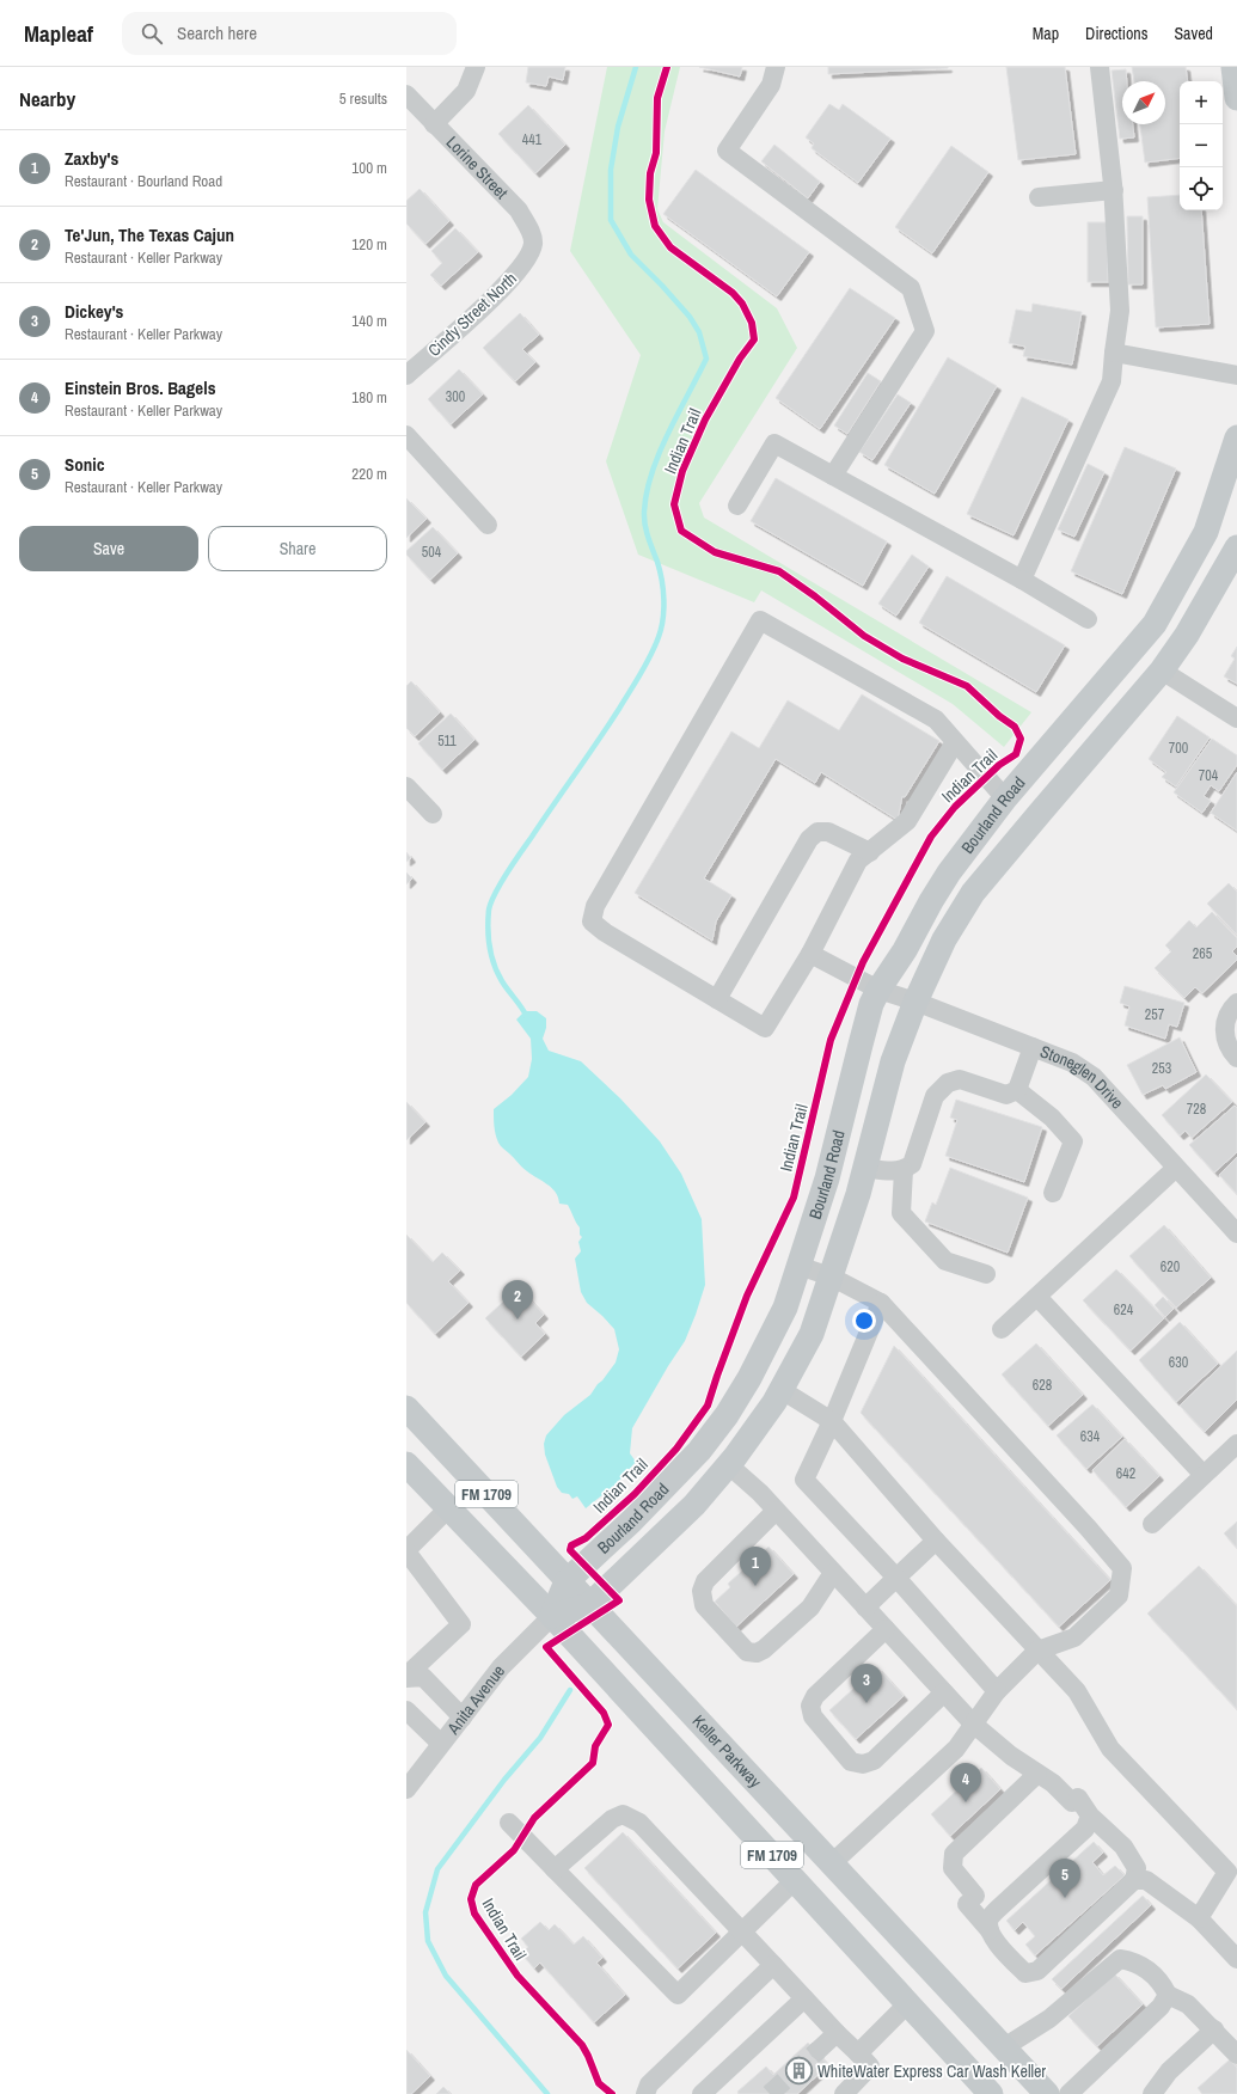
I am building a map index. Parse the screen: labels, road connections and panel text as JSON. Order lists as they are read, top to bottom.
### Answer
{
  "streets": {
    "main road": ["Bourland Road", "FM 1709", "Keller Parkway"],
    "street": [
      "Lorine Street",
      "Cindy Street North",
      "Stoneglen Drive",
      "Anita Avenue"
    ],
    "cycle path": ["Indian Trail"]
  },
  "crossings": [
    ["Lorine Street", "Cindy Street North"],
    ["Bourland Road", "Stoneglen Drive"],
    ["Bourland Road", "FM 1709"],
    ["Bourland Road", "Anita Avenue"],
    ["Bourland Road", "Keller Parkway"],
    ["FM 1709", "Anita Avenue"]
  ],
  "places": {
    "building": ["WhiteWater Express Car Wash Keller"]
  },
  "house_numbers": [
    "441",
    "300",
    "504",
    "511",
    "700",
    "704",
    "265",
    "257",
    "253",
    "728",
    "620",
    "624",
    "630",
    "628",
    "634",
    "642"
  ],
  "north": "top right",
  "page": {
    "header": "Mapleaf",
    "search": "Search here",
    "nav": ["Map", "Directions", "Saved"],
    "heading": ["Nearby", "5 results"],
    "map_buttons": ["+", "−"],
    "list": [
      {
        "mark": "1",
        "name": "Zaxby's",
        "note": "Restaurant · Bourland Road",
        "value": "100 m"
      },
      {
        "mark": "2",
        "name": "Te'Jun, The Texas Cajun",
        "note": "Restaurant · Keller Parkway",
        "value": "120 m"
      },
      {
        "mark": "3",
        "name": "Dickey's",
        "note": "Restaurant · Keller Parkway",
        "value": "140 m"
      },
      {
        "mark": "4",
        "name": "Einstein Bros. Bagels",
        "note": "Restaurant · Keller Parkway",
        "value": "180 m"
      },
      {
        "mark": "5",
        "name": "Sonic",
        "note": "Restaurant · Keller Parkway",
        "value": "220 m"
      }
    ],
    "buttons": ["Save", "Share"],
    "pins": [
      "2",
      "1",
      "3",
      "4",
      "5"
    ]
  }
}
